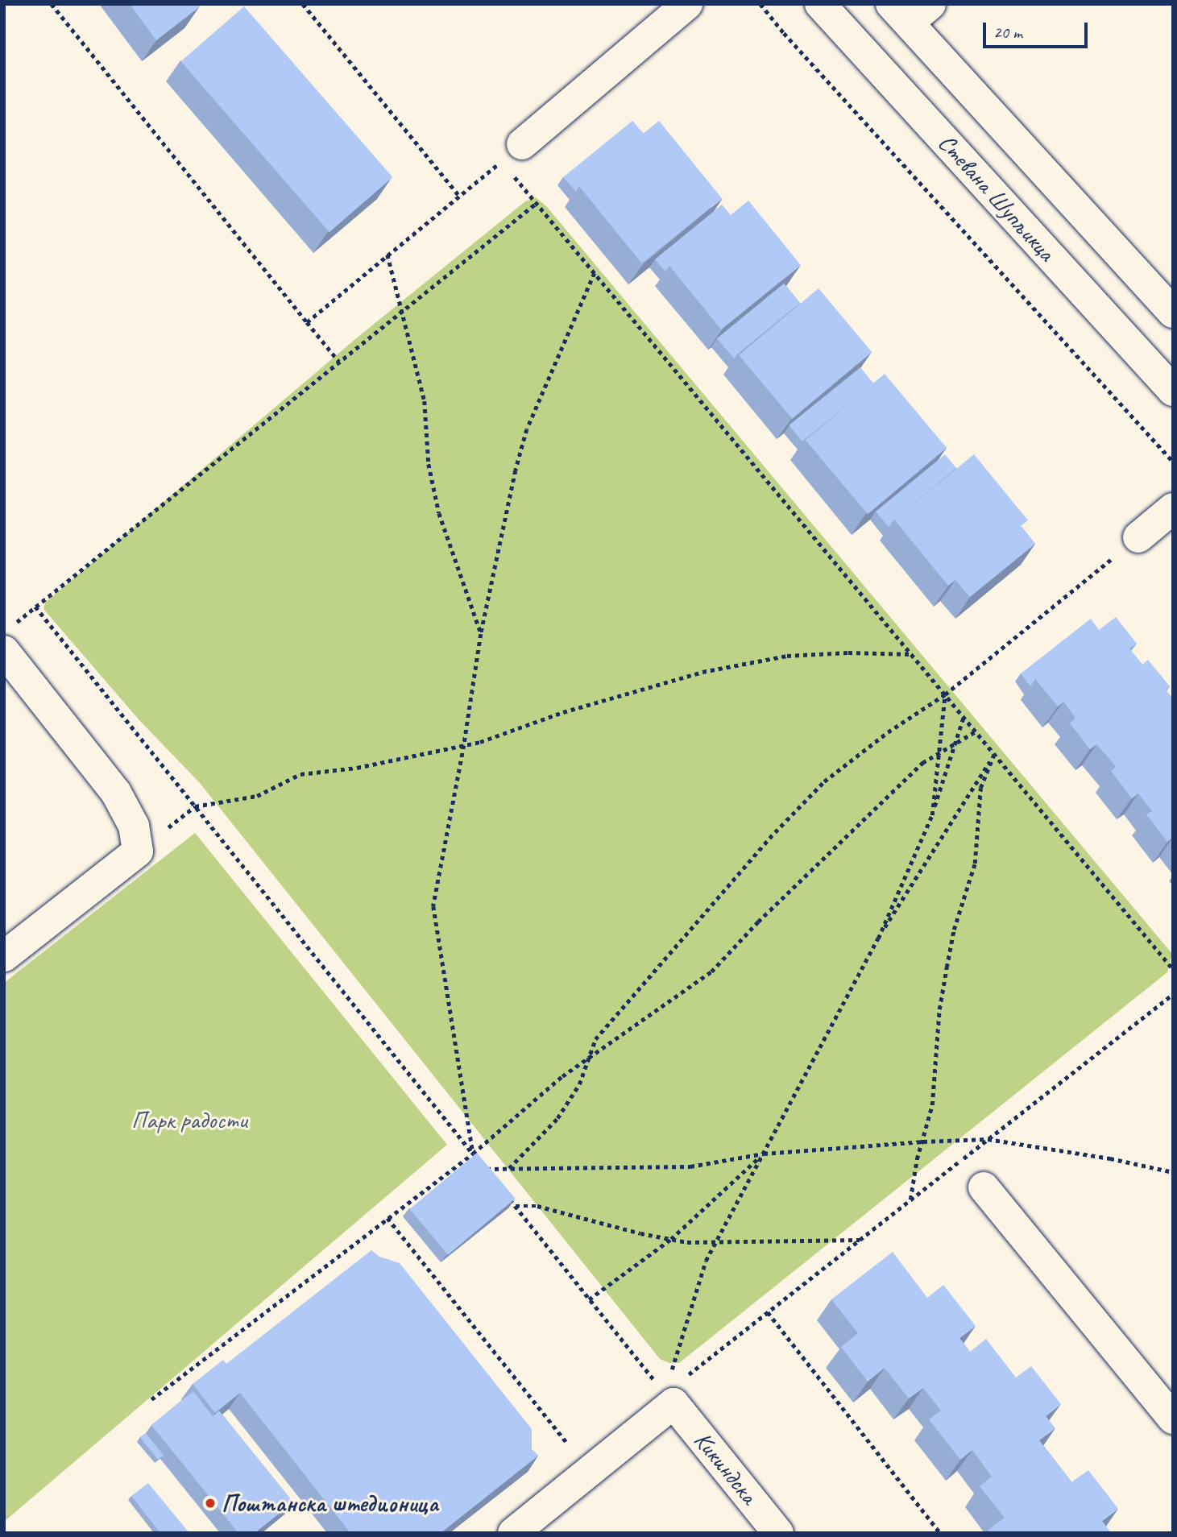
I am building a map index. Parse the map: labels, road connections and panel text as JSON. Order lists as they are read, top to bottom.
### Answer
{
  "streets": {
    "main road": ["Стевана Шупљикца", "Кикиндска"]
  },
  "parks": ["Парк радости"],
  "places": ["Поштанска штедионица"],
  "scale_bar": "20 m"
}
